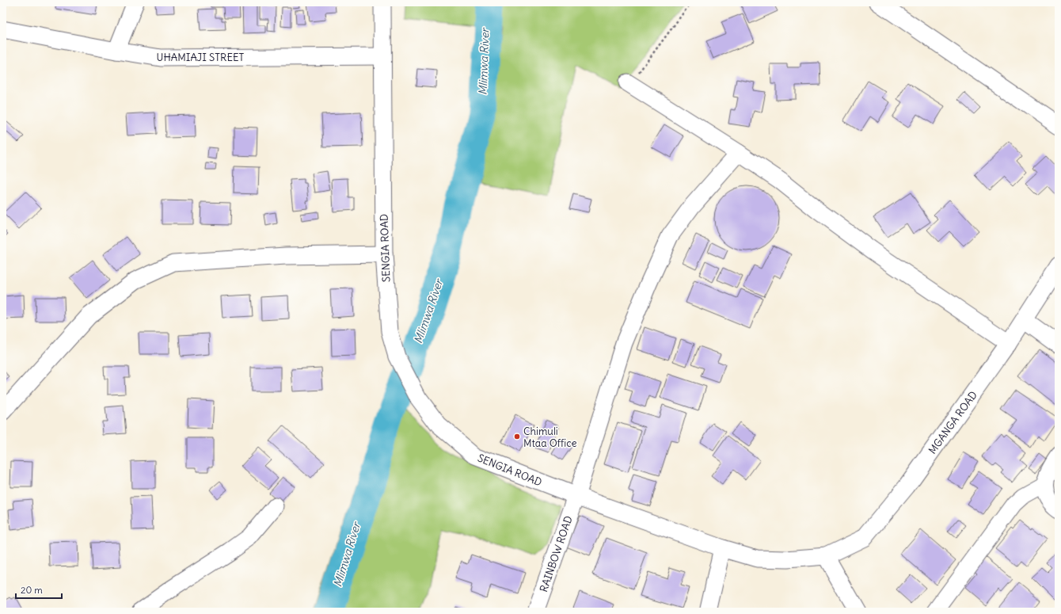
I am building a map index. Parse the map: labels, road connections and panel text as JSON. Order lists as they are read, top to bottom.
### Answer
{
  "streets": {
    "street": [
      "UHAMIAJI STREET",
      "SENGIA ROAD",
      "MGANGA ROAD",
      "RAINBOW ROAD"
    ]
  },
  "crossings": [
    ["UHAMIAJI STREET", "SENGIA ROAD"],
    ["SENGIA ROAD", "MGANGA ROAD"],
    ["SENGIA ROAD", "RAINBOW ROAD"]
  ],
  "water": ["Mlimwa River"],
  "places": ["Chimuli Mtaa Office"],
  "scale_bar": "20 m"
}
